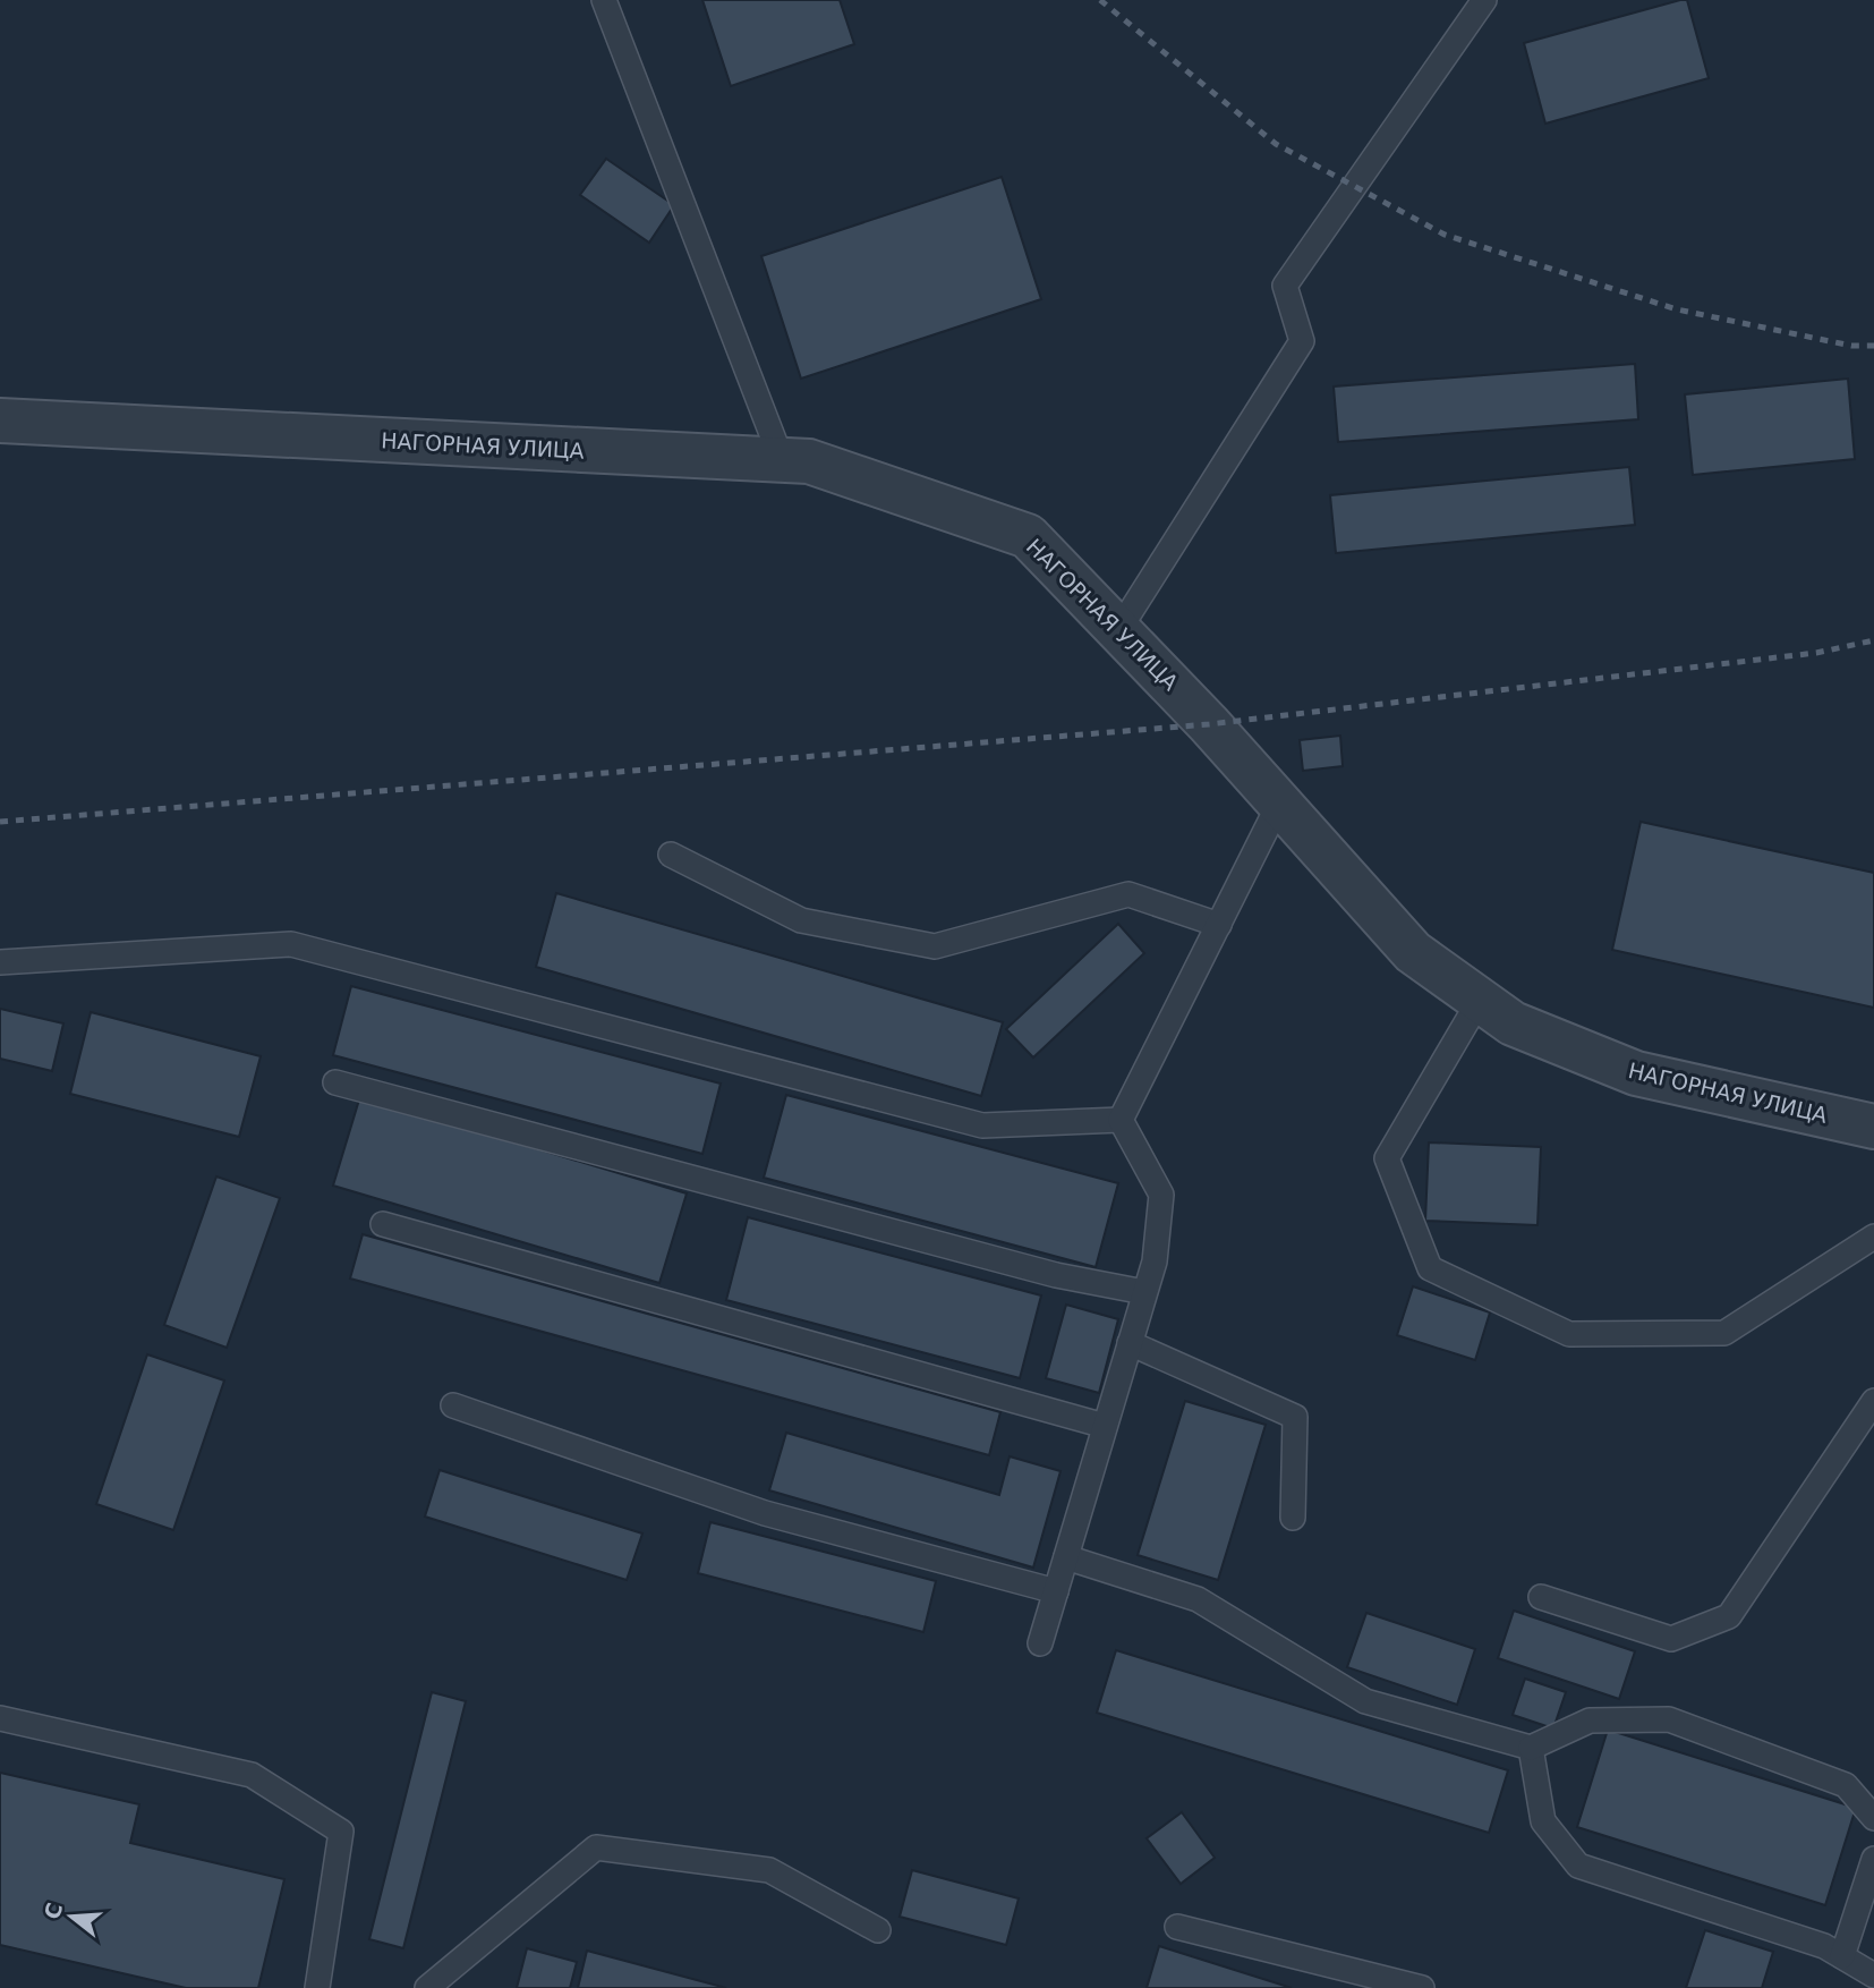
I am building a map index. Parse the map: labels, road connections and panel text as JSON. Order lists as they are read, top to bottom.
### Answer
{
  "streets": {
    "street": ["НАГОРНАЯ УЛИЦА"]
  },
  "north": "left"
}
